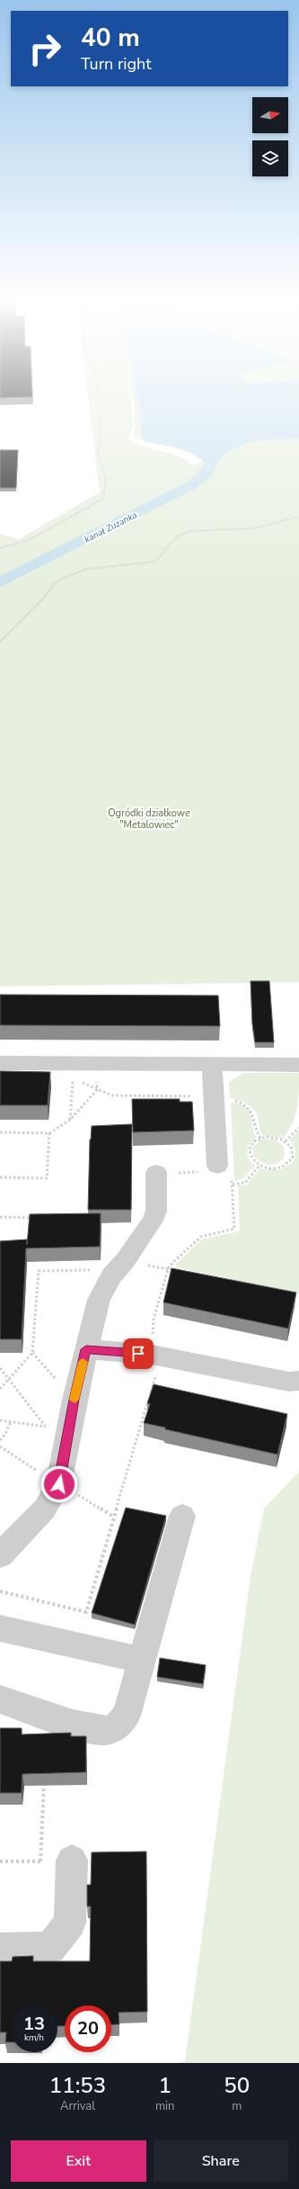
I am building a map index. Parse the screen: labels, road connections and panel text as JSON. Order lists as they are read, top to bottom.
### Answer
{
  "water": ["kanał Zuzanka"],
  "parks": ["Ogródki działkowe \"Metalowiec\""],
  "north": "right",
  "page": {
    "turn": ["40 m", "Turn right"],
    "speed": "13 km/h",
    "limit": "20",
    "eta": [
      "11:53",
      "Arrival",
      "1",
      "min",
      "50",
      "m"
    ],
    "buttons": ["Exit", "Share"]
  }
}
